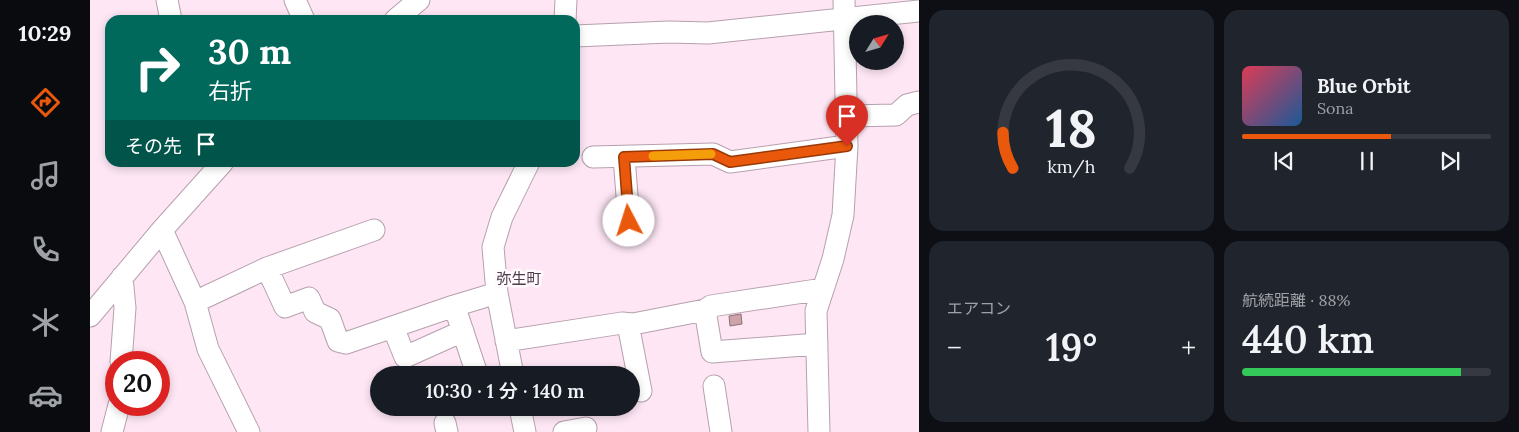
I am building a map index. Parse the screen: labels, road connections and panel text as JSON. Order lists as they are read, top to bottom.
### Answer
{
  "districts": ["弥生町"],
  "north": "top right",
  "page": {
    "tabs": "10:29",
    "turn": ["30 m", "右折"],
    "song": ["Blue Orbit", "Sona"],
    "then": "その先",
    "tile": [
      "エアコン",
      ["航続距離 · 88%", "440 km"]
    ],
    "heat": ["−", "19°", "+"],
    "limit": "20",
    "trip": "10:30 · 1 分 · 140 m",
    "gauge": ["18", "km/h"]
  }
}
